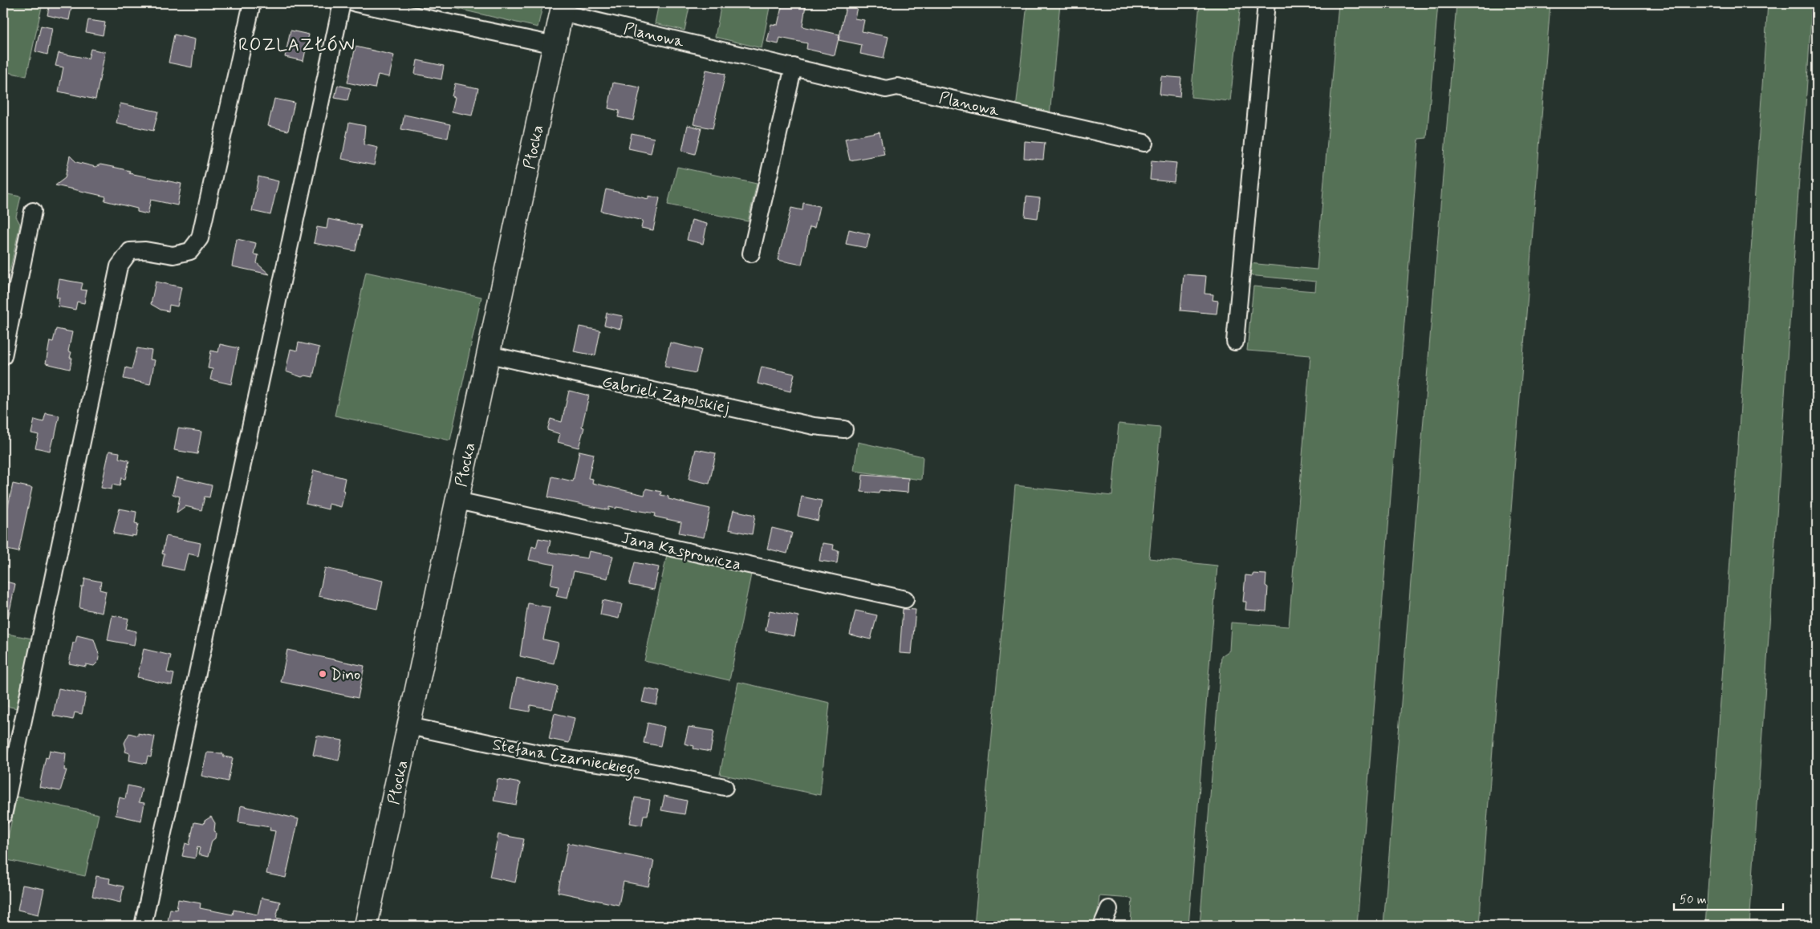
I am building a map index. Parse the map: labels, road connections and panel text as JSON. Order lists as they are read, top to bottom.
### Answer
{
  "streets": {
    "street": [
      "Planowa",
      "Płocka",
      "Gabrieli Zapolskiej",
      "Jana Kasprowicza",
      "Stefana Czarnieckiego"
    ]
  },
  "crossings": [
    ["Planowa", "Płocka"],
    ["Płocka", "Gabrieli Zapolskiej"],
    ["Płocka", "Jana Kasprowicza"],
    ["Płocka", "Stefana Czarnieckiego"]
  ],
  "districts": ["ROZLAZŁÓW"],
  "places": ["Dino"],
  "scale_bar": "50 m"
}
